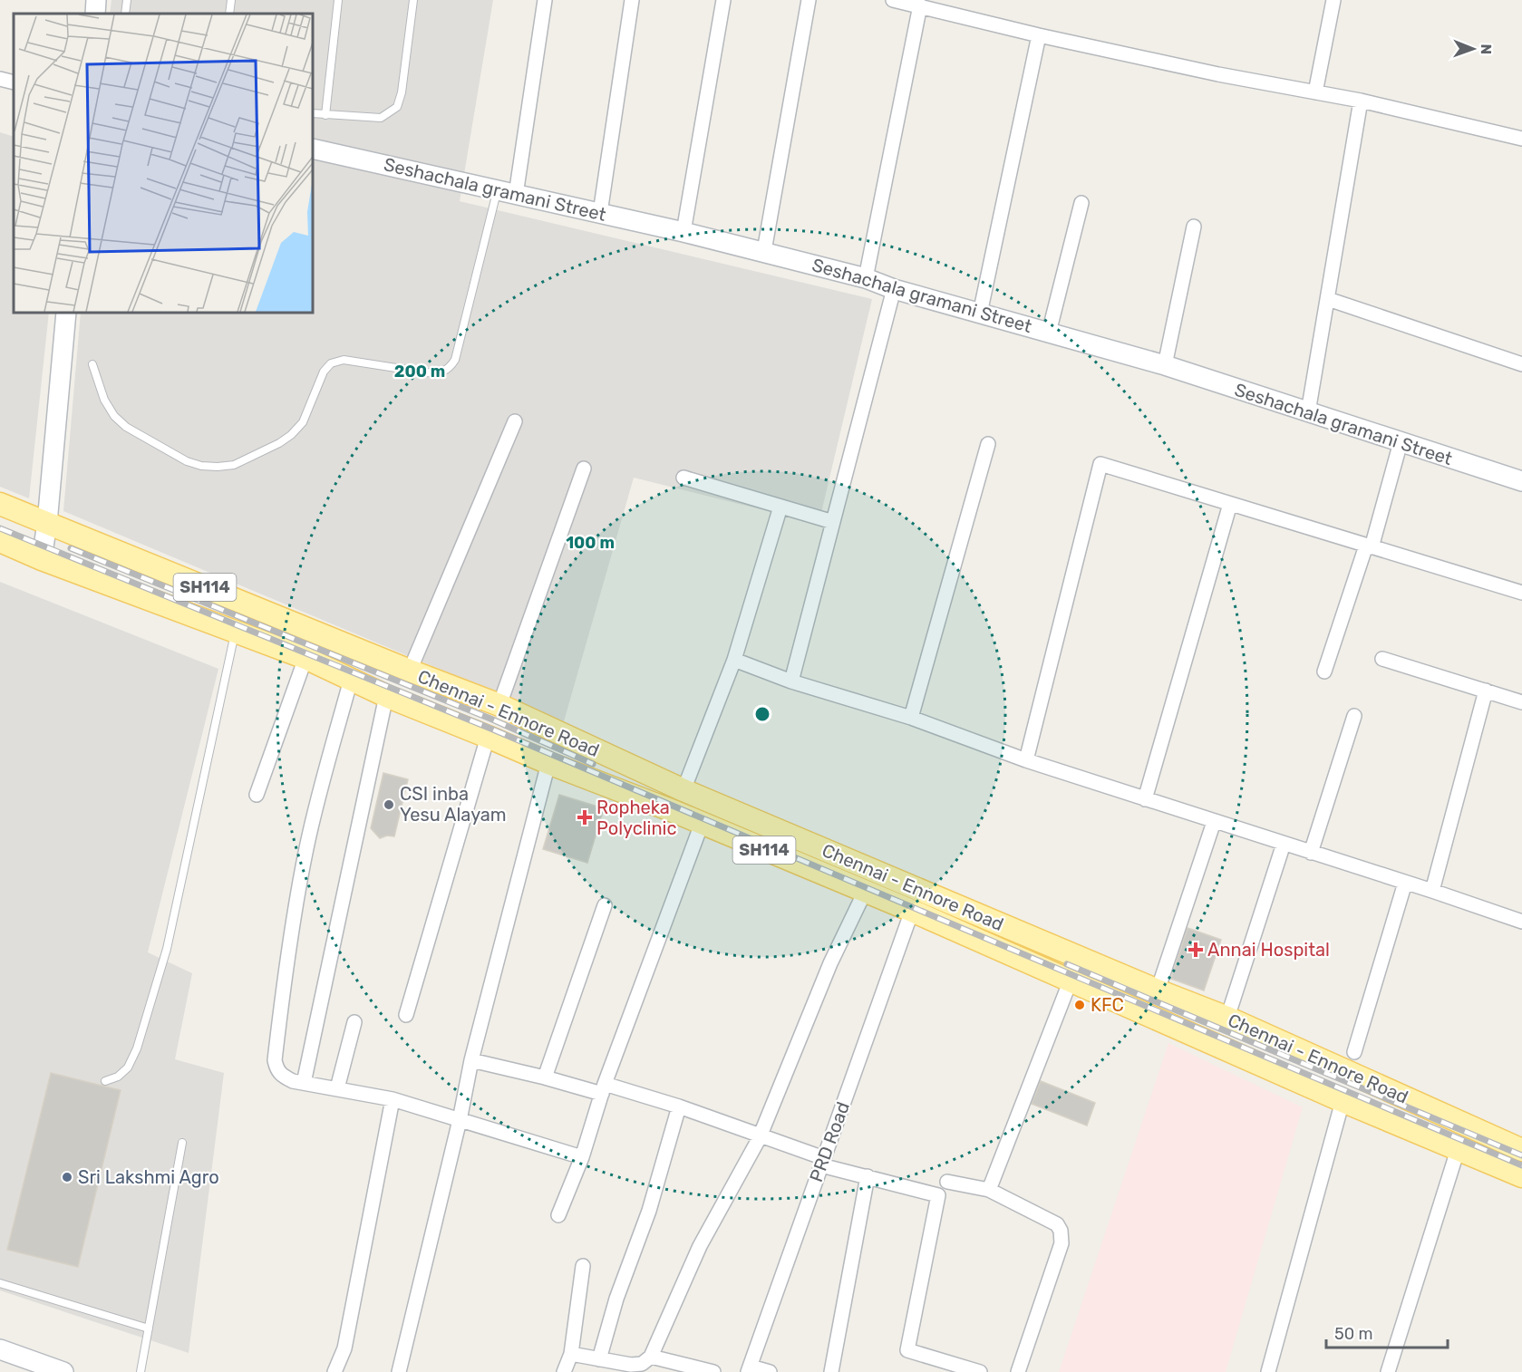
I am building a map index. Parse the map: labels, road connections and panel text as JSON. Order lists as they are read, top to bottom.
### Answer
{
  "streets": {
    "main road": ["SH114", "Chennai - Ennore Road"],
    "street": ["Seshachala gramani Street", "PRD Road"]
  },
  "crossings": [
    ["Chennai - Ennore Road", "PRD Road"]
  ],
  "places": {
    "other": ["CSI inba Yesu Alayam", "KFC", "Sri Lakshmi Agro"],
    "health": ["Ropheka Polyclinic", "Annai Hospital"]
  },
  "scale_bar": "50 m",
  "north": "right",
  "rings": ["200 m", "100 m"]
}
